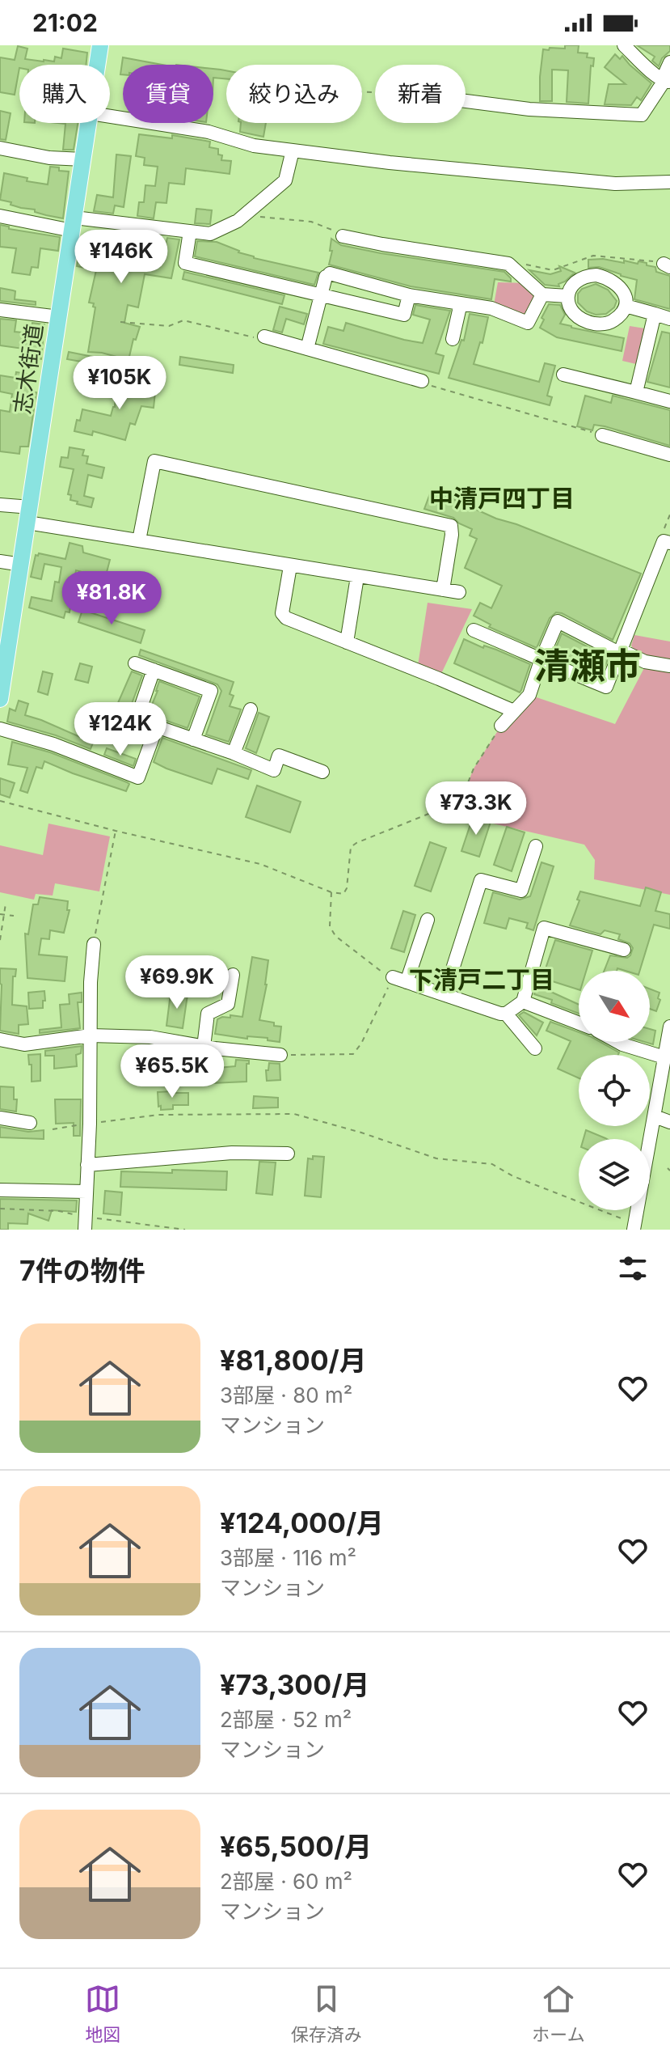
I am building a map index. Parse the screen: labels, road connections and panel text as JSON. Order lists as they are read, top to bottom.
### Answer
{
  "streets": {
    "main road": ["志木街道"]
  },
  "districts": ["中清戸四丁目", "清瀬市", "下清戸二丁目"],
  "north": "bottom right",
  "page": {
    "status": "21:02",
    "chip": [
      "購入",
      "賃貸",
      "絞り込み",
      "新着"
    ],
    "price": [
      "¥146K",
      "¥105K",
      "¥81.8K",
      "¥124K",
      "¥73.3K",
      "¥69.9K",
      "¥65.5K"
    ],
    "heading": "7件の物件",
    "list": [
      {
        "name": "¥81,800/月",
        "note": "3部屋 · 80 m² · マンション"
      },
      {
        "name": "¥124,000/月",
        "note": "3部屋 · 116 m² · マンション"
      },
      {
        "name": "¥73,300/月",
        "note": "2部屋 · 52 m² · マンション"
      },
      {
        "name": "¥65,500/月",
        "note": "2部屋 · 60 m² · マンション"
      }
    ],
    "tabs": ["地図", "保存済み", "ホーム"]
  }
}
